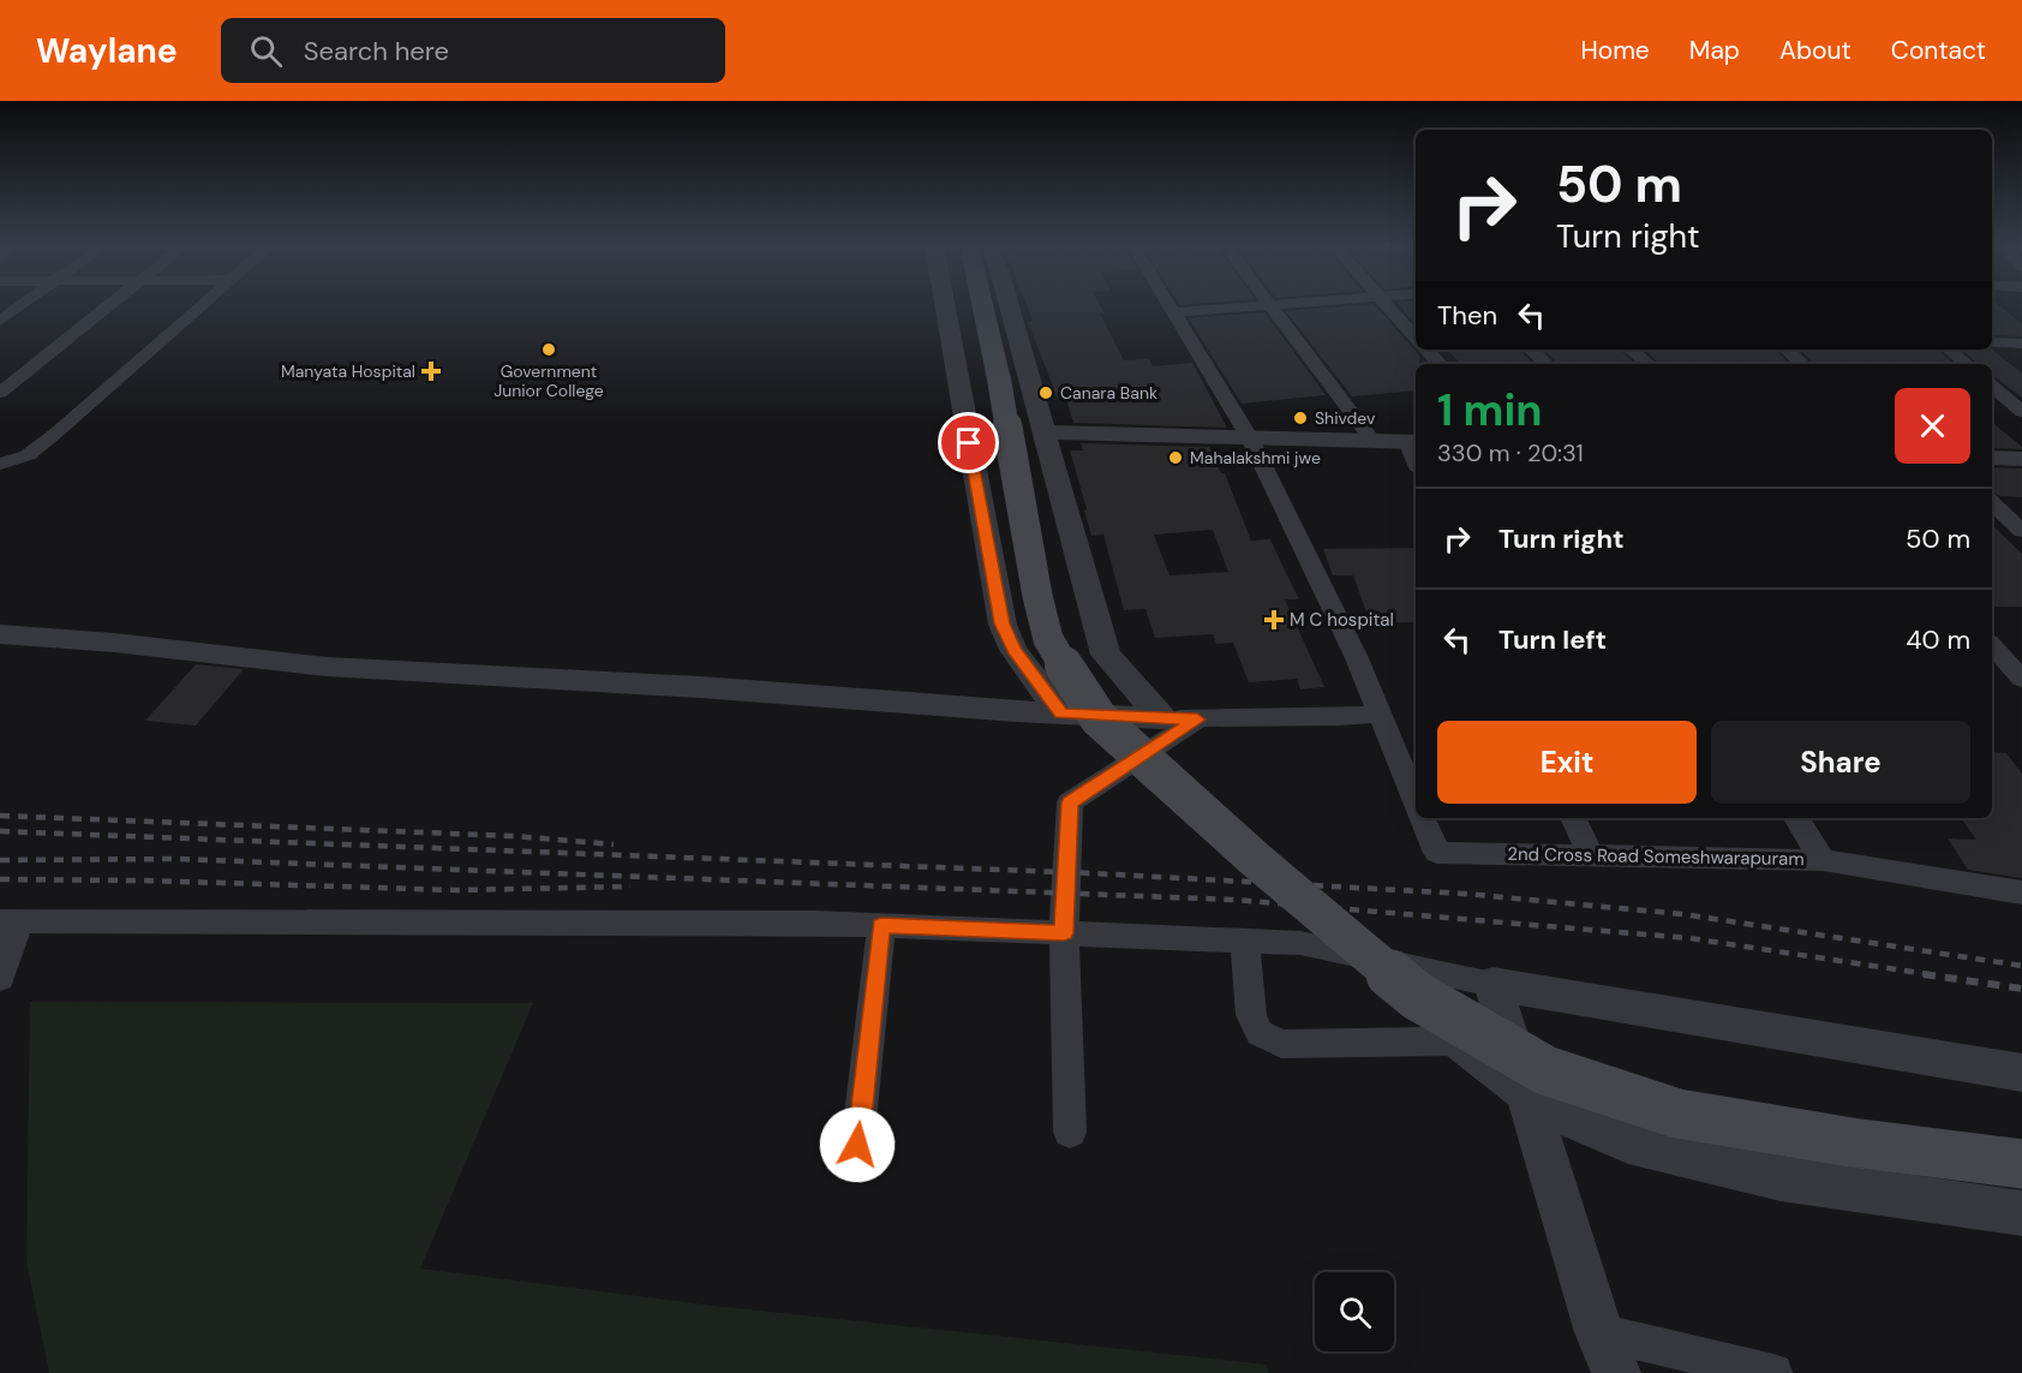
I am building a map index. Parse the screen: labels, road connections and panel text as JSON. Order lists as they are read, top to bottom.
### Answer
{
  "streets": {
    "street": ["2nd Cross Road Someshwarapuram"]
  },
  "places": {
    "other": [
      "Government Junior College",
      "Canara Bank",
      "Shivdev",
      "Mahalakshmi jwe"
    ],
    "health": ["Manyata Hospital", "M C hospital"]
  },
  "page": {
    "header": "Waylane",
    "search": "Search here",
    "nav": [
      "Home",
      "Map",
      "About",
      "Contact"
    ],
    "turn": ["50 m", "Turn right"],
    "then": "Then",
    "heading": ["1 min", "330 m · 20:31"],
    "list": [
      {
        "name": "Turn right",
        "value": "50 m"
      },
      {
        "name": "Turn left",
        "value": "40 m"
      }
    ],
    "buttons": ["Exit", "Share"]
  }
}
